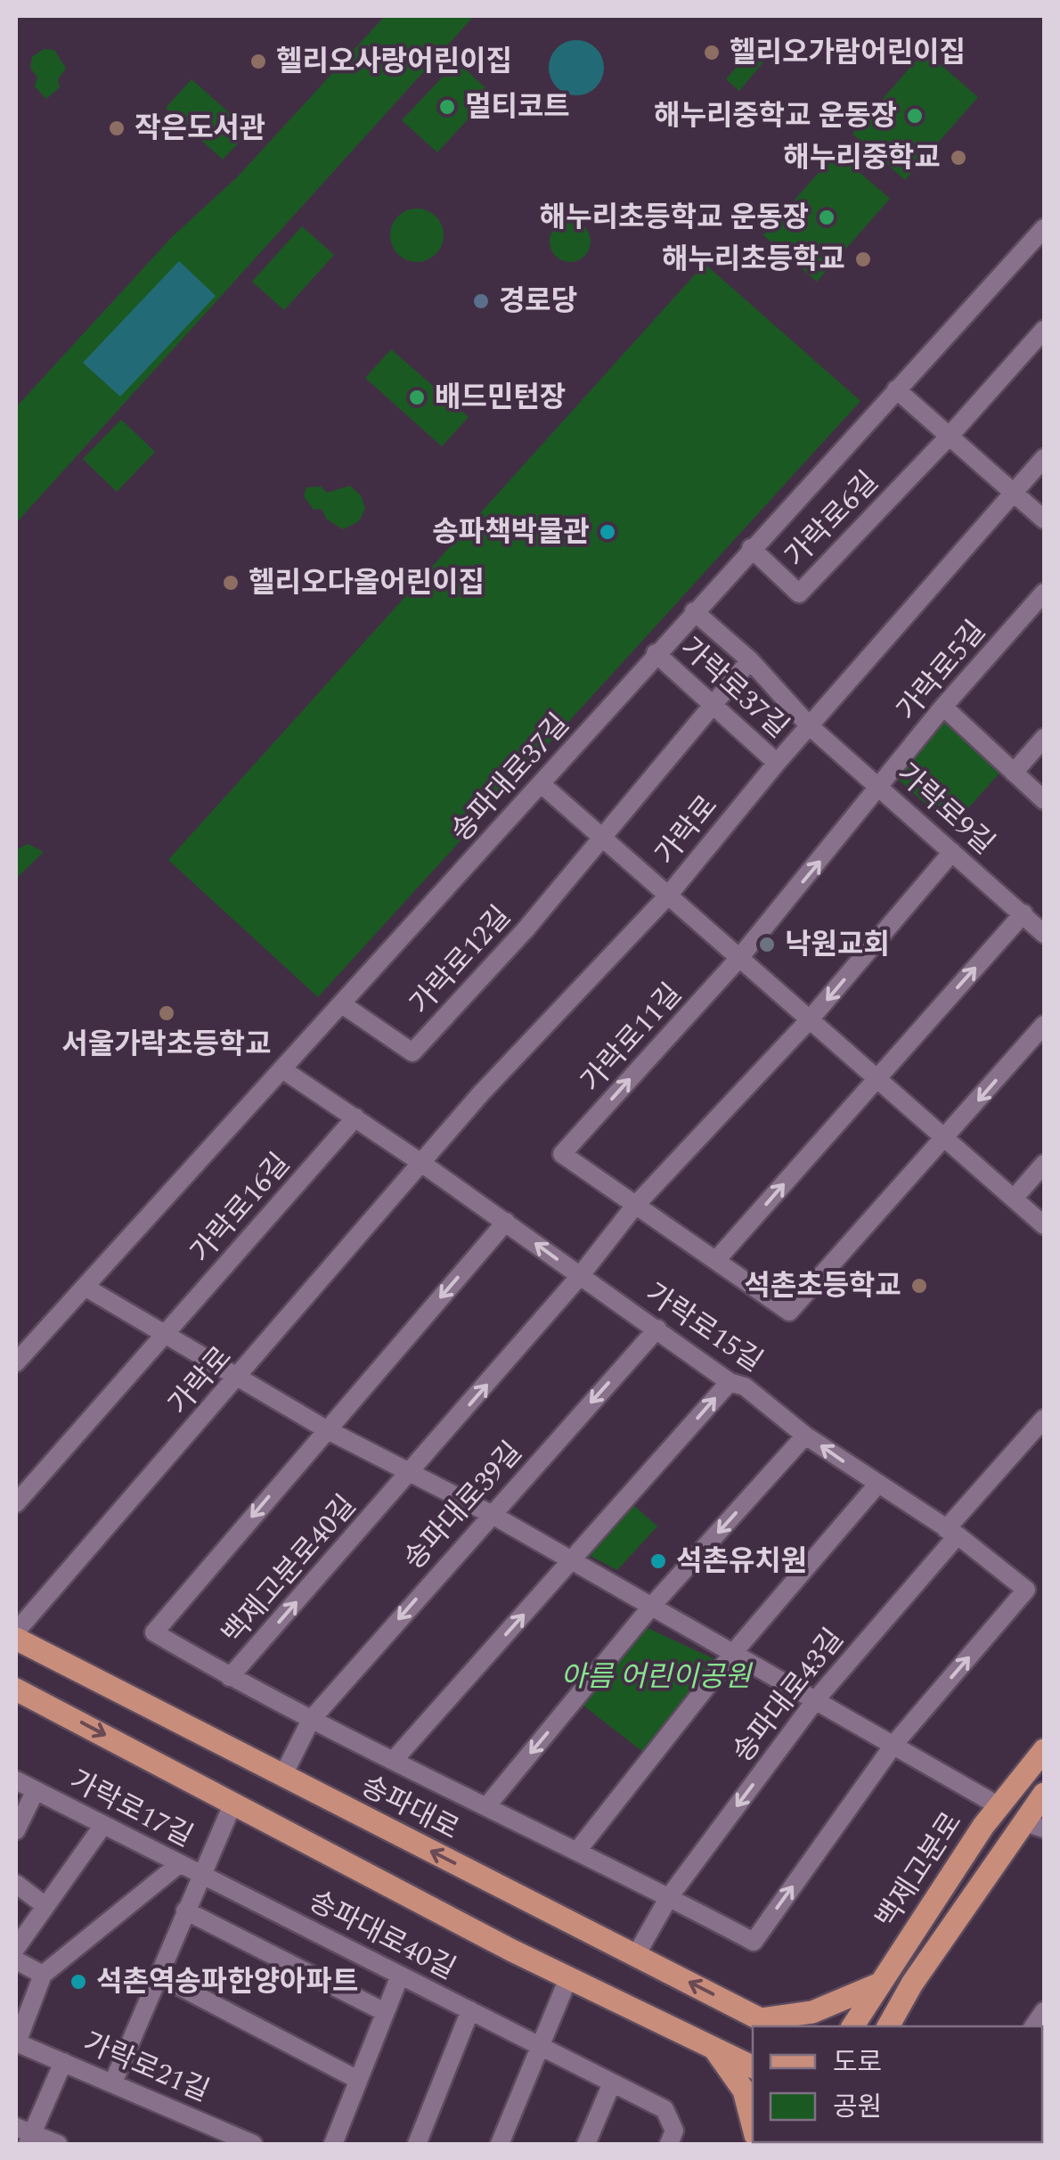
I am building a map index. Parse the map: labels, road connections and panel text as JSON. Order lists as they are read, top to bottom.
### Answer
{
  "streets": {
    "main road": ["송파대로", "백제고분로"],
    "street": [
      "가락로6길",
      "가락로5길",
      "가락로37길",
      "송파대로37길",
      "가락로9길",
      "가락로",
      "가락로12길",
      "가락로11길",
      "가락로16길",
      "가락로15길",
      "송파대로39길",
      "백제고분로40길",
      "송파대로43길",
      "가락로17길",
      "송파대로40길",
      "가락로21길"
    ]
  },
  "crossings": [
    ["가락로6길", "송파대로37길"],
    ["가락로5길", "가락로9길"],
    ["가락로5길", "가락로11길"],
    ["가락로37길", "송파대로37길"],
    ["가락로37길", "가락로"],
    ["가락로37길", "가락로12길"],
    ["송파대로37길", "가락로12길"],
    ["가락로9길", "가락로"],
    ["가락로9길", "가락로11길"],
    ["가락로", "가락로15길"],
    ["가락로11길", "백제고분로40길"],
    ["가락로15길", "송파대로39길"],
    ["가락로15길", "백제고분로40길"],
    ["가락로15길", "송파대로43길"],
    ["송파대로39길", "송파대로"],
    ["송파대로43길", "송파대로"],
    ["가락로17길", "송파대로40길"]
  ],
  "parks": ["아름 어린이공원"],
  "places": [
    "헬리오가람어린이집",
    "헬리오사랑어린이집",
    "멀티코트",
    "해누리중학교 운동장",
    "작은도서관",
    "해누리중학교",
    "해누리초등학교 운동장",
    "해누리초등학교",
    "경로당",
    "배드민턴장",
    "송파책박물관",
    "헬리오다올어린이집",
    "낙원교회",
    "서울가락초등학교",
    "석촌초등학교",
    "석촌유치원",
    "석촌역송파한양아파트"
  ],
  "legend": ["도로", "공원"]
}
